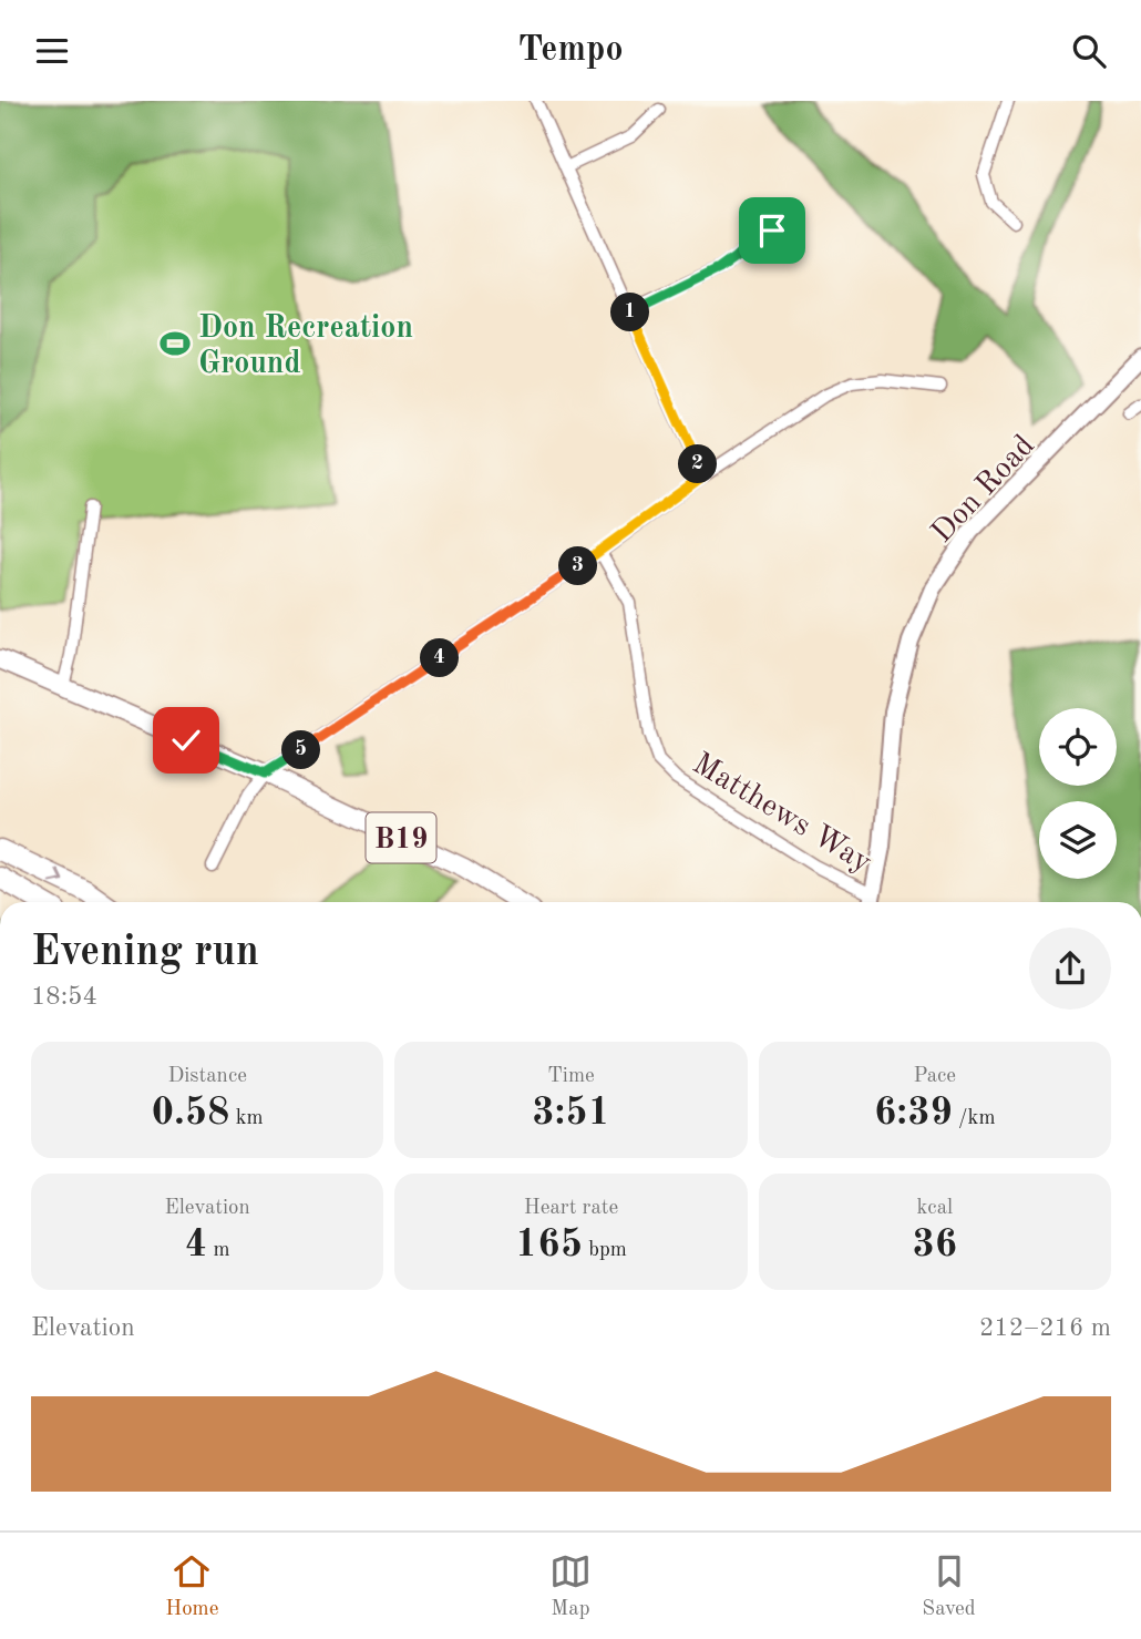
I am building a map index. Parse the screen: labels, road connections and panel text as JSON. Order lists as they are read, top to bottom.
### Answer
{
  "streets": {
    "main road": ["Don Road", "B19"],
    "street": ["Matthews Way"]
  },
  "crossings": [
    ["Don Road", "Matthews Way"]
  ],
  "places": {
    "sports": ["Don Recreation Ground"]
  },
  "page": {
    "header": "Tempo",
    "pins": [
      "1",
      "2",
      "3",
      "4",
      "5"
    ],
    "heading": ["Evening run", "18:54"],
    "stats": [
      ["Distance", "0.58 km"],
      ["Time", "3:51"],
      ["Pace", "6:39 /km"],
      ["Elevation", "4 m"],
      ["Heart rate", "165 bpm"],
      ["kcal", "36"]
    ],
    "chart": ["Elevation", "212–216 m"],
    "tabs": ["Home", "Map", "Saved"]
  }
}
